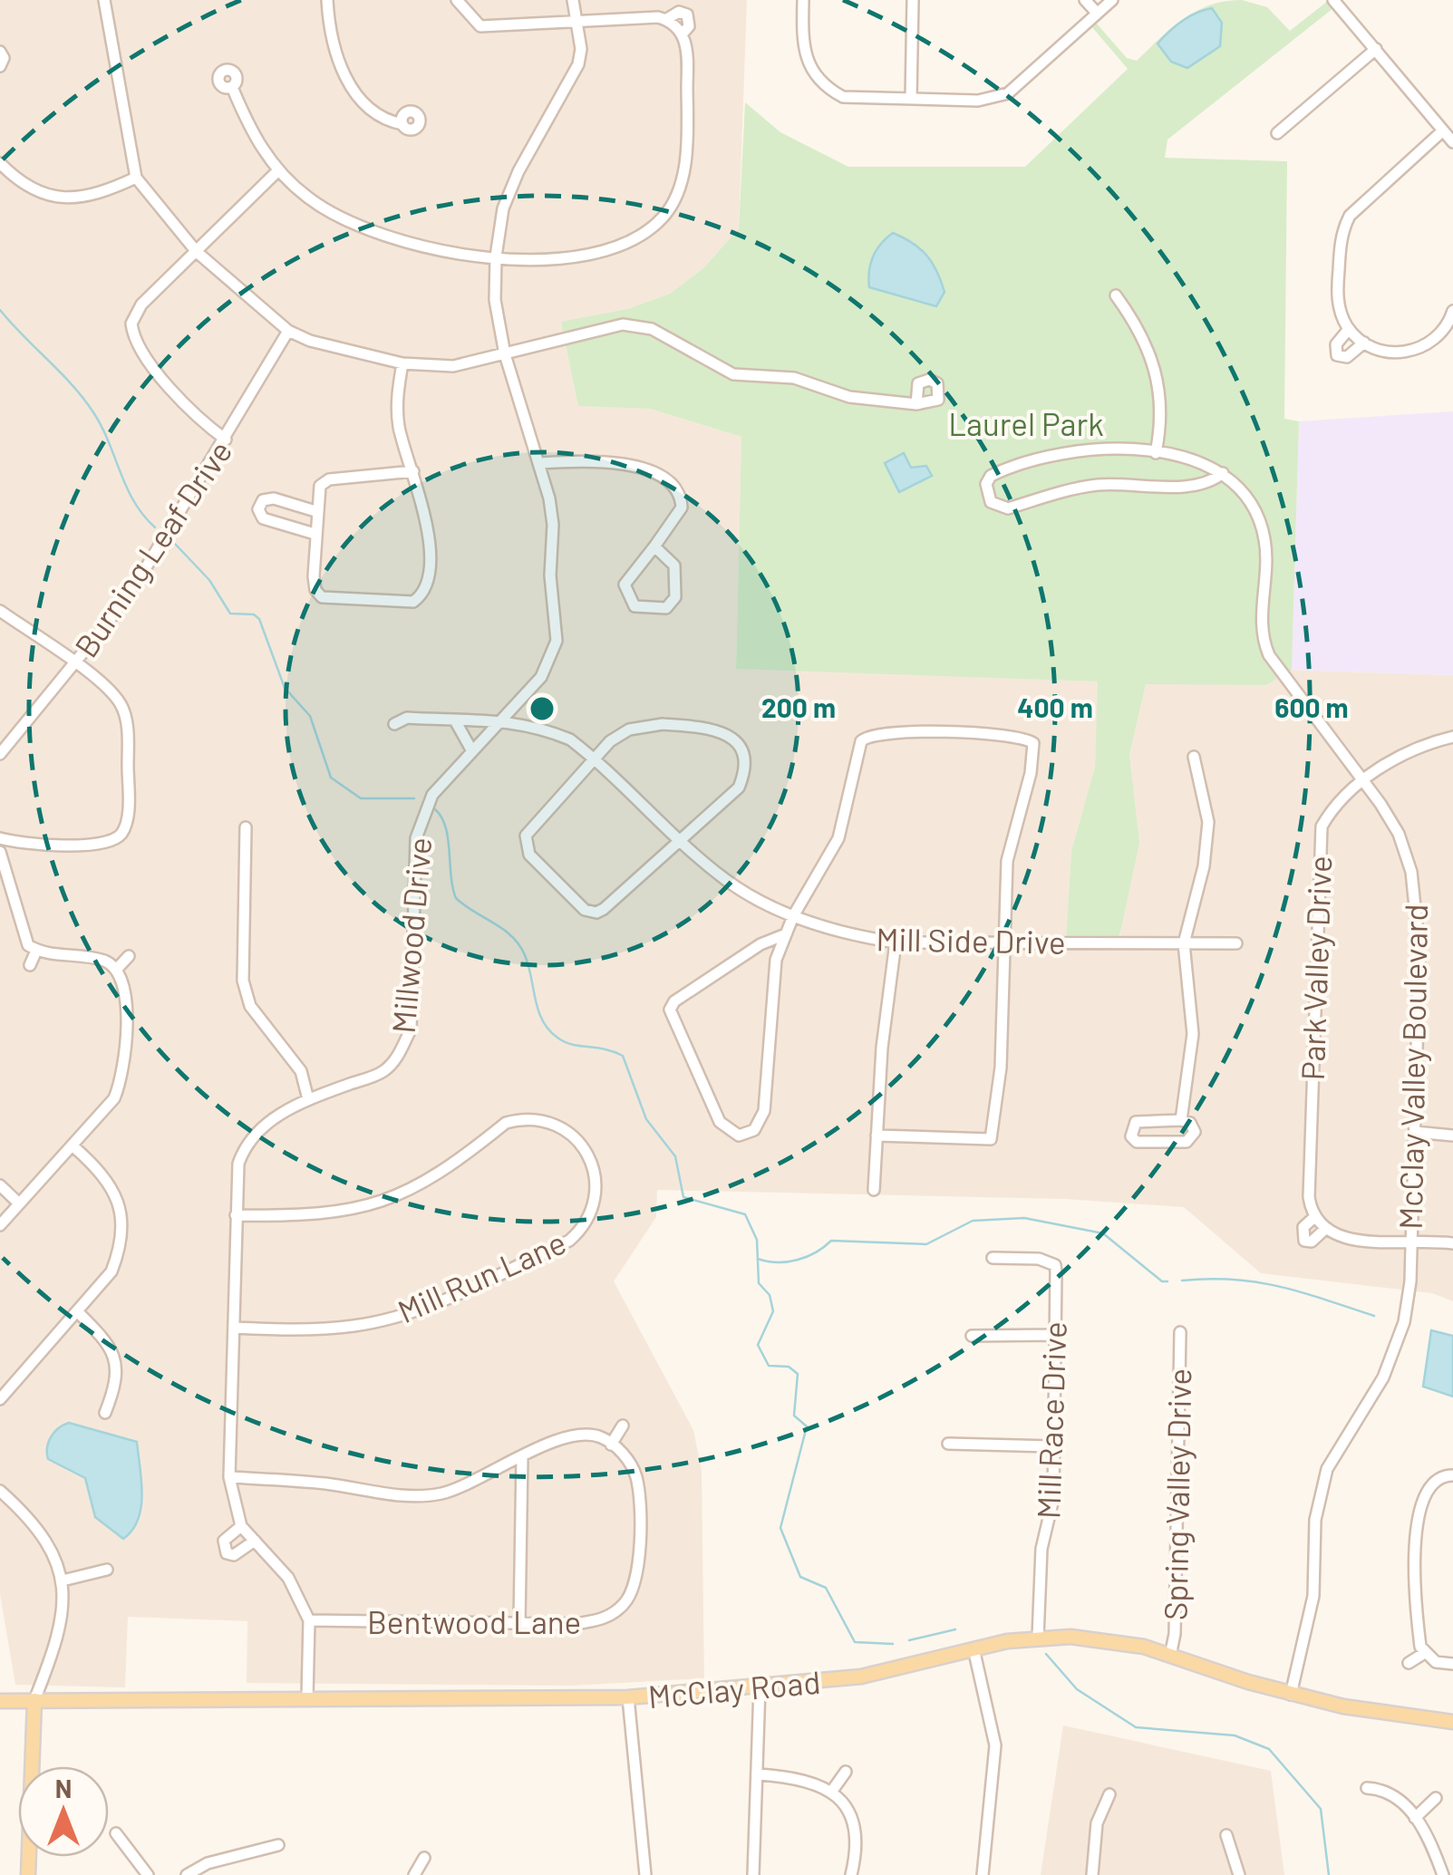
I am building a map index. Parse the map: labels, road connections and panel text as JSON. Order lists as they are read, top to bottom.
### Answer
{
  "streets": {
    "main road": ["McClay Road"],
    "street": [
      "Burning Leaf Drive",
      "Millwood Drive",
      "Mill Side Drive",
      "Park Valley Drive",
      "McClay Valley Boulevard",
      "Mill Run Lane",
      "Mill Race Drive",
      "Spring Valley Drive",
      "Bentwood Lane"
    ]
  },
  "crossings": [
    ["Millwood Drive", "Mill Side Drive"],
    ["Millwood Drive", "Mill Run Lane"],
    ["Millwood Drive", "Bentwood Lane"],
    ["Millwood Drive", "McClay Road"],
    ["Park Valley Drive", "McClay Valley Boulevard"],
    ["McClay Valley Boulevard", "McClay Road"],
    ["Mill Race Drive", "McClay Road"],
    ["Spring Valley Drive", "McClay Road"]
  ],
  "parks": ["Laurel Park"],
  "north": "top",
  "rings": ["200 m", "400 m", "600 m"]
}
